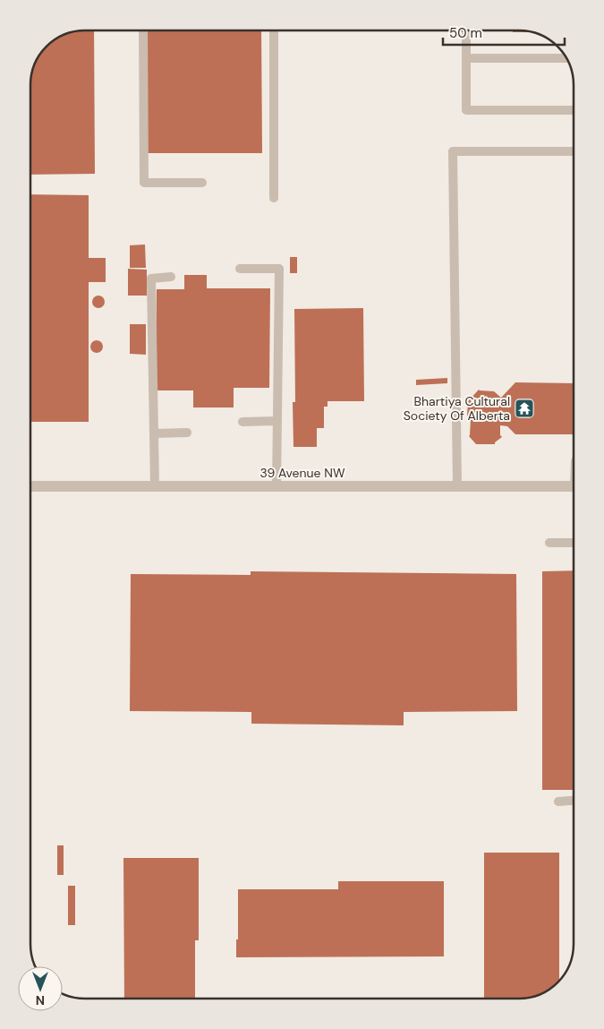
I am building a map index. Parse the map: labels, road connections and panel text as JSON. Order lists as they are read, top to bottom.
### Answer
{
  "streets": {
    "street": ["39 Avenue NW"]
  },
  "places": {
    "temple": ["Bhartiya Cultural Society Of Alberta"]
  },
  "scale_bar": "50 m",
  "north": "bottom"
}
